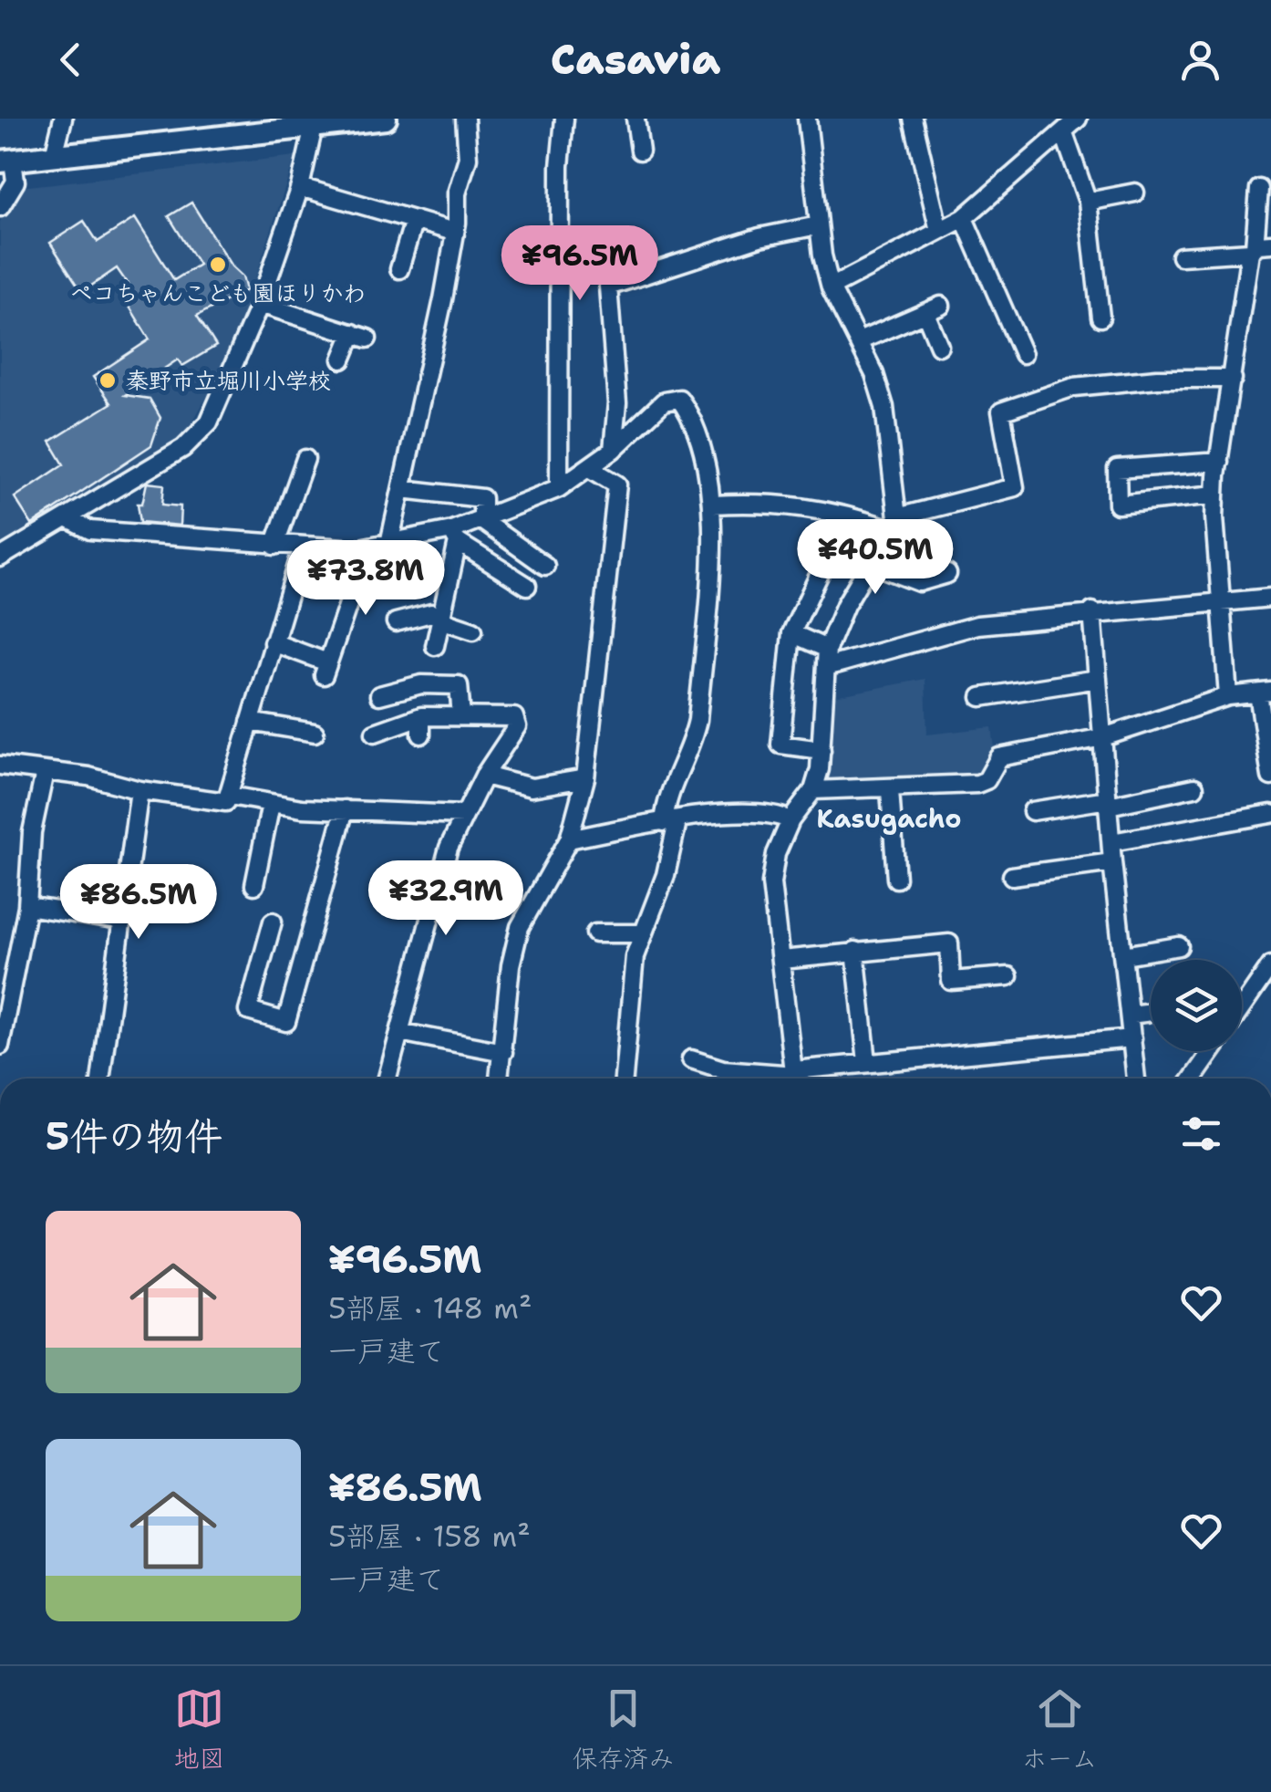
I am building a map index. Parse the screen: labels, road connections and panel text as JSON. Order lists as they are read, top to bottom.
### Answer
{
  "districts": ["Kasugacho"],
  "places": ["ペコちゃんこども園ほりかわ", "秦野市立堀川小学校"],
  "page": {
    "header": "Casavia",
    "price": [
      "¥96.5M",
      "¥40.5M",
      "¥73.8M",
      "¥32.9M",
      "¥86.5M"
    ],
    "heading": "5件の物件",
    "list": [
      {
        "name": "¥96.5M",
        "note": "5部屋 · 148 m² · 一戸建て"
      },
      {
        "name": "¥86.5M",
        "note": "5部屋 · 158 m² · 一戸建て"
      }
    ],
    "tabs": ["地図", "保存済み", "ホーム"]
  }
}
